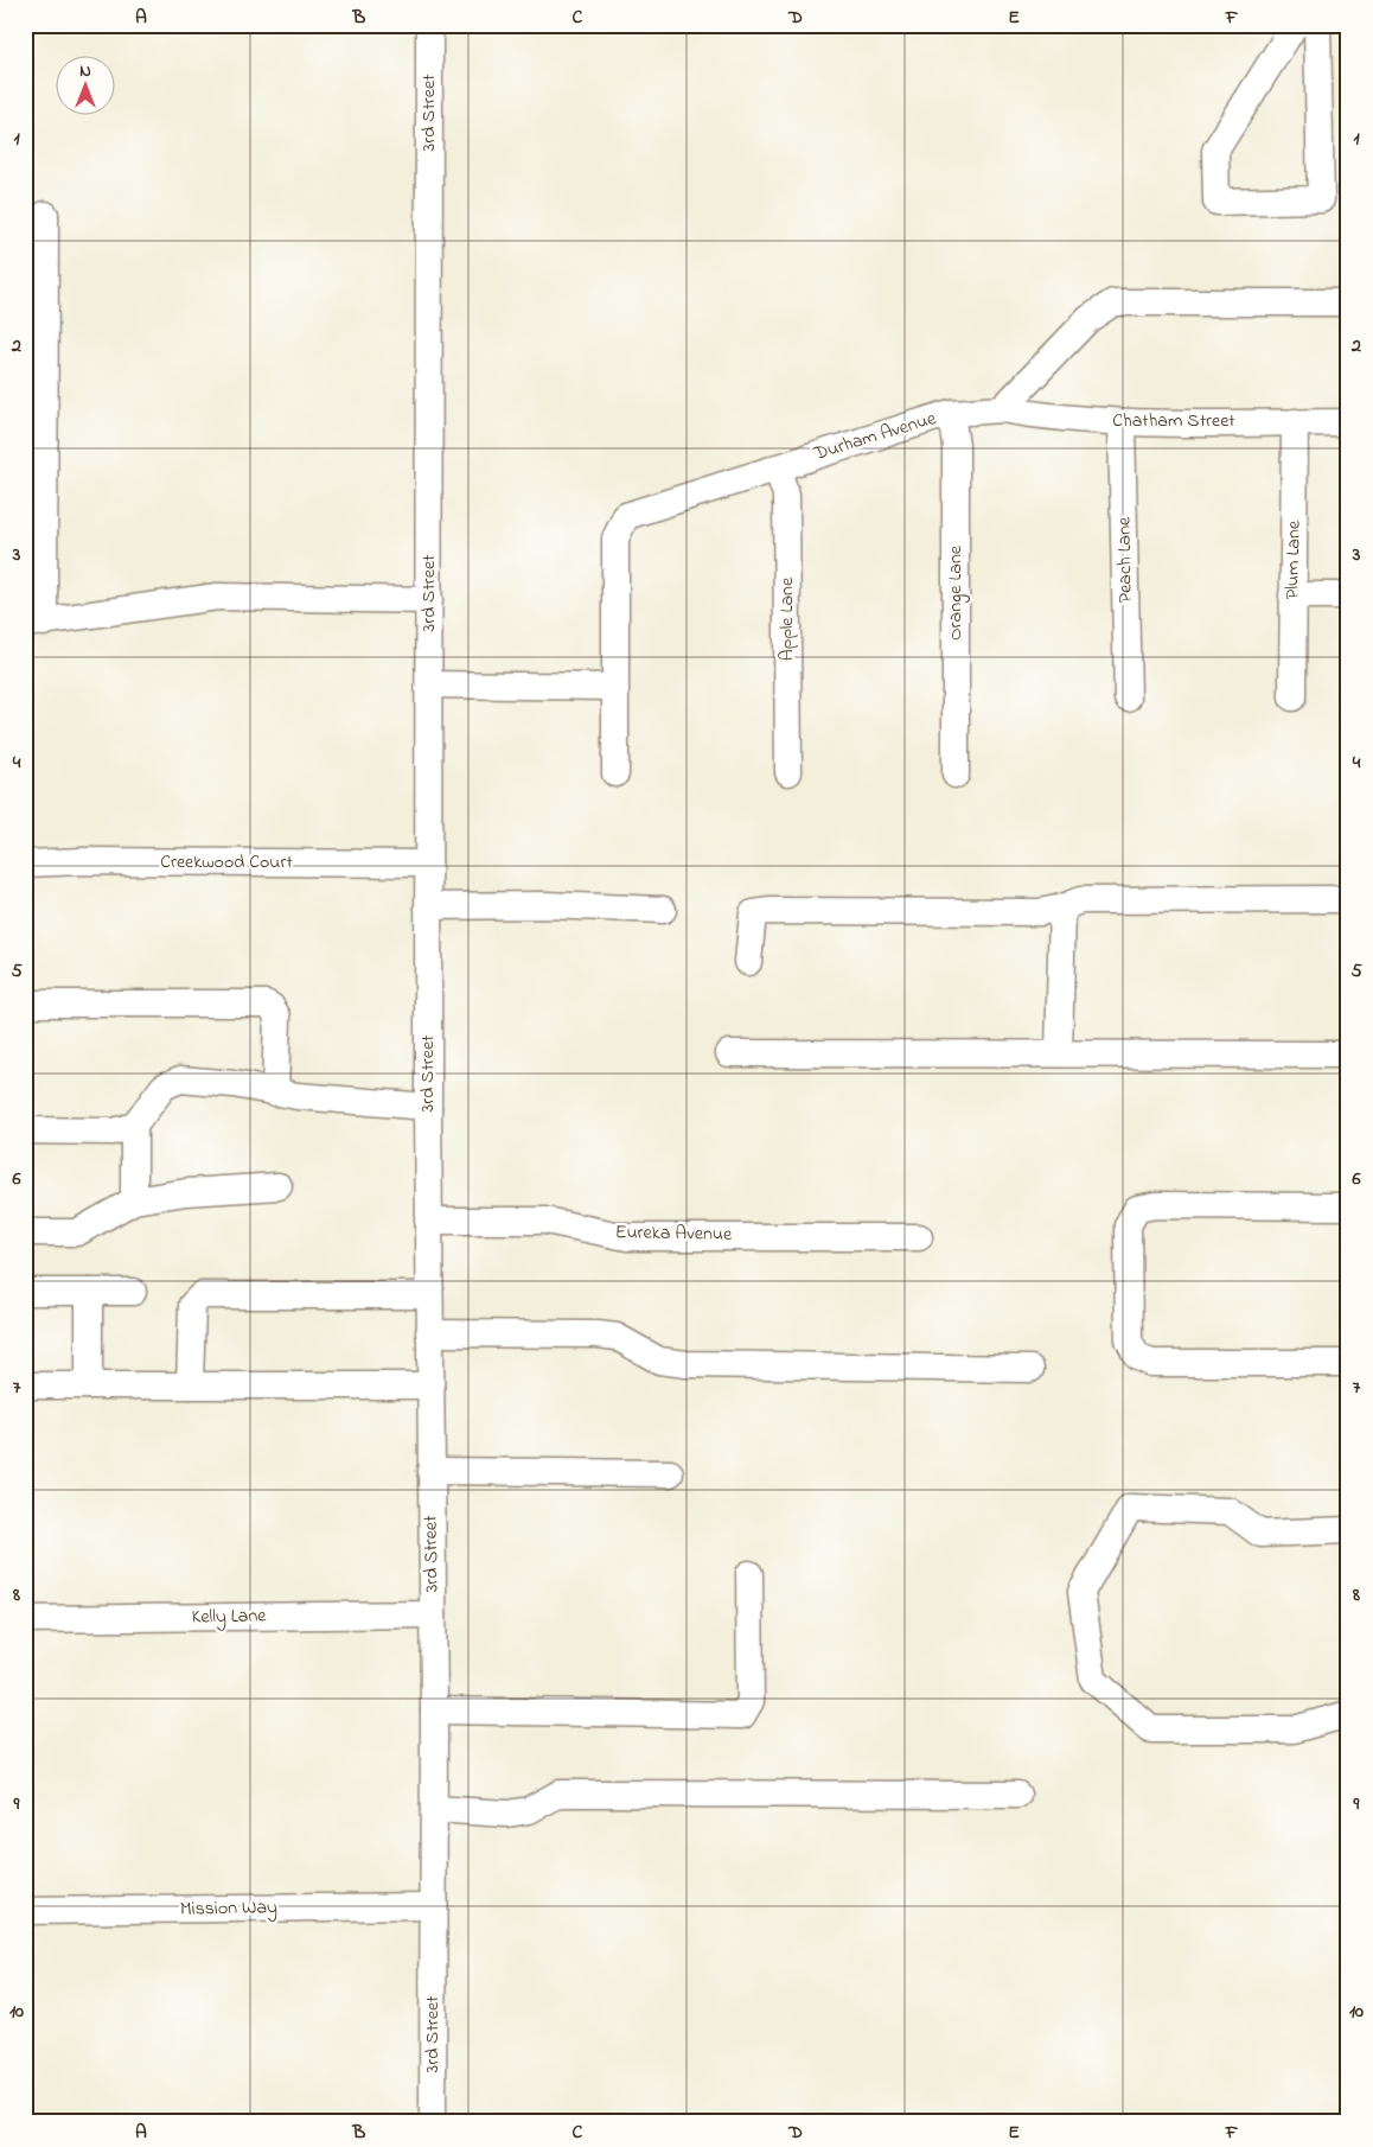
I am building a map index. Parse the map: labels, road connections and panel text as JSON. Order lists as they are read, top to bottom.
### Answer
{
  "streets": {
    "street": [
      "3rd Street",
      "Chatham Street",
      "Durham Avenue",
      "Peach Lane",
      "Plum Lane",
      "Orange Lane",
      "Apple Lane",
      "Creekwood Court",
      "Eureka Avenue",
      "Kelly Lane",
      "Mission Way"
    ]
  },
  "crossings": [
    ["3rd Street", "Creekwood Court"],
    ["3rd Street", "Eureka Avenue"],
    ["3rd Street", "Kelly Lane"],
    ["3rd Street", "Mission Way"],
    ["Chatham Street", "Durham Avenue"],
    ["Chatham Street", "Peach Lane"],
    ["Chatham Street", "Plum Lane"],
    ["Durham Avenue", "Orange Lane"],
    ["Durham Avenue", "Apple Lane"]
  ],
  "north": "top",
  "grid": {
    "columns": [
      "A",
      "B",
      "C",
      "D",
      "E",
      "F"
    ],
    "rows": [
      "1",
      "2",
      "3",
      "4",
      "5",
      "6",
      "7",
      "8",
      "9",
      "10"
    ]
  }
}
